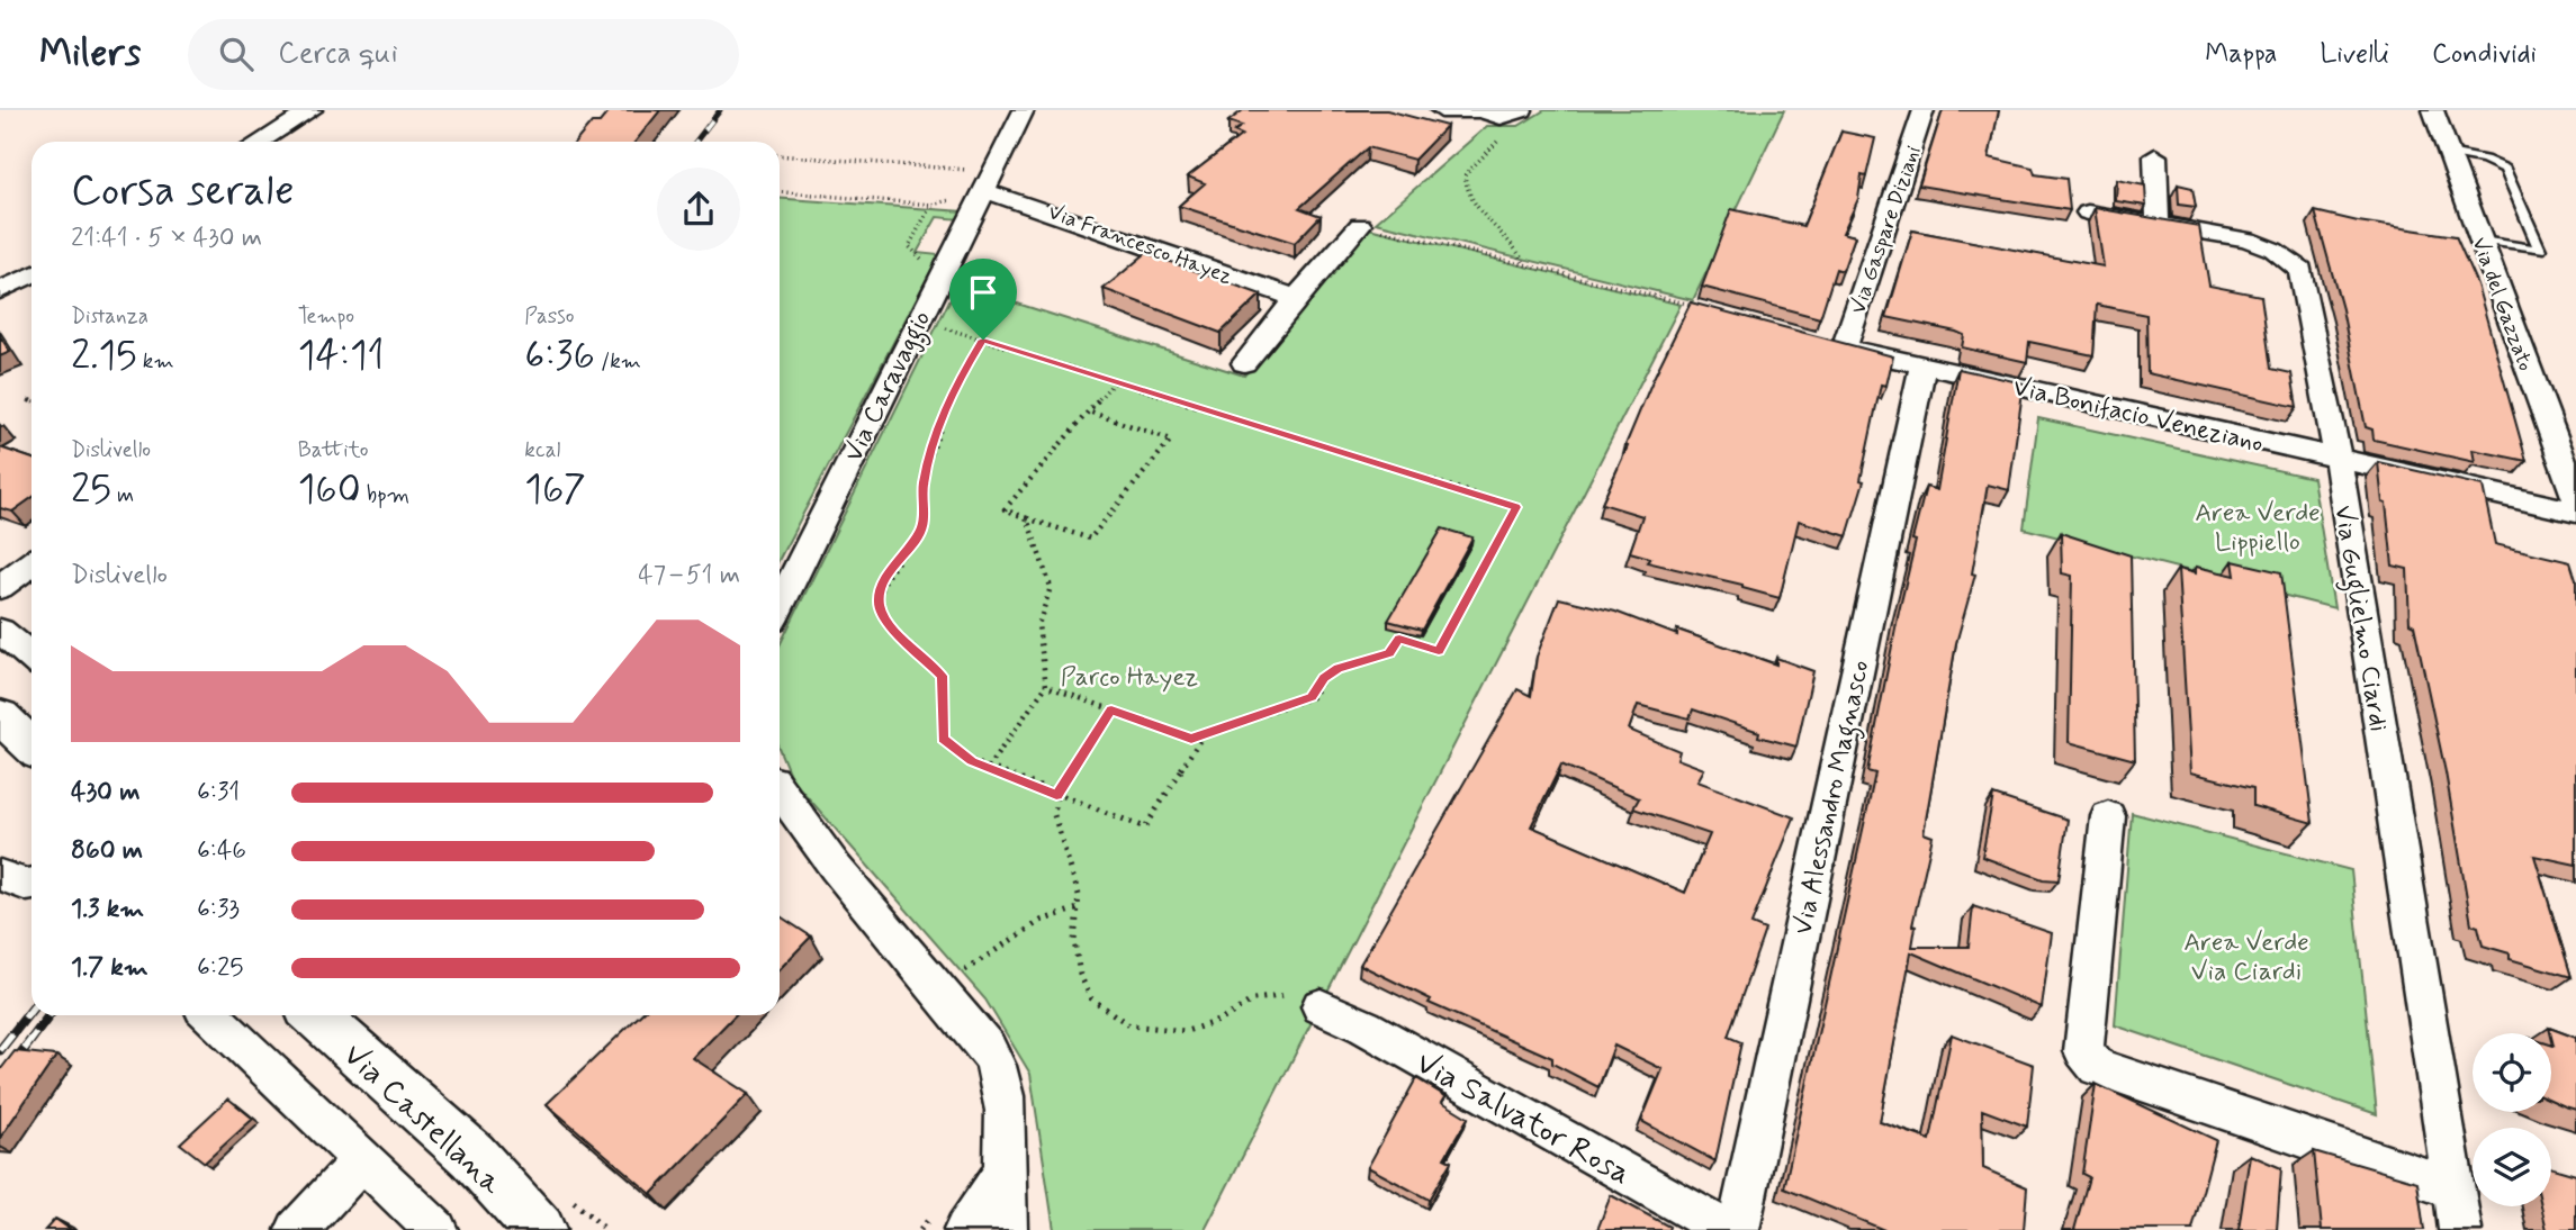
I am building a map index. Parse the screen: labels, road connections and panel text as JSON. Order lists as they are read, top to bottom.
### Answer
{
  "streets": {
    "street": [
      "Via Gaspare Diziani",
      "Via Francesco Hayez",
      "Via del Gazzato",
      "Via Caravaggio",
      "Via Bonifacio Veneziano",
      "Via Guglielmo Ciardi",
      "Via Alessandro Magnasco",
      "Via Salvator Rosa",
      "Via Castellana"
    ]
  },
  "crossings": [
    ["Via Gaspare Diziani", "Via Bonifacio Veneziano"],
    ["Via Francesco Hayez", "Via Caravaggio"],
    ["Via Bonifacio Veneziano", "Via Guglielmo Ciardi"],
    ["Via Bonifacio Veneziano", "Via Alessandro Magnasco"]
  ],
  "parks": ["Area Verde Lippiello", "Parco Hayez", "Area Verde Via Ciardi"],
  "page": {
    "header": "Milers",
    "search": "Cerca qui",
    "nav": ["Mappa", "Livelli", "Condividi"],
    "heading": ["Corsa serale", "21:41 · 5 × 430 m"],
    "stats": [
      ["Distanza", "2.15 km"],
      ["Tempo", "14:11"],
      ["Passo", "6:36 /km"],
      ["Dislivello", "25 m"],
      ["Battito", "160 bpm"],
      ["kcal", "167"]
    ],
    "chart": ["Dislivello", "47–51 m"],
    "list": [
      {
        "name": "430 m",
        "note": "6:31"
      },
      {
        "name": "860 m",
        "note": "6:46"
      },
      {
        "name": "1.3 km",
        "note": "6:33"
      },
      {
        "name": "1.7 km",
        "note": "6:25"
      }
    ]
  }
}
